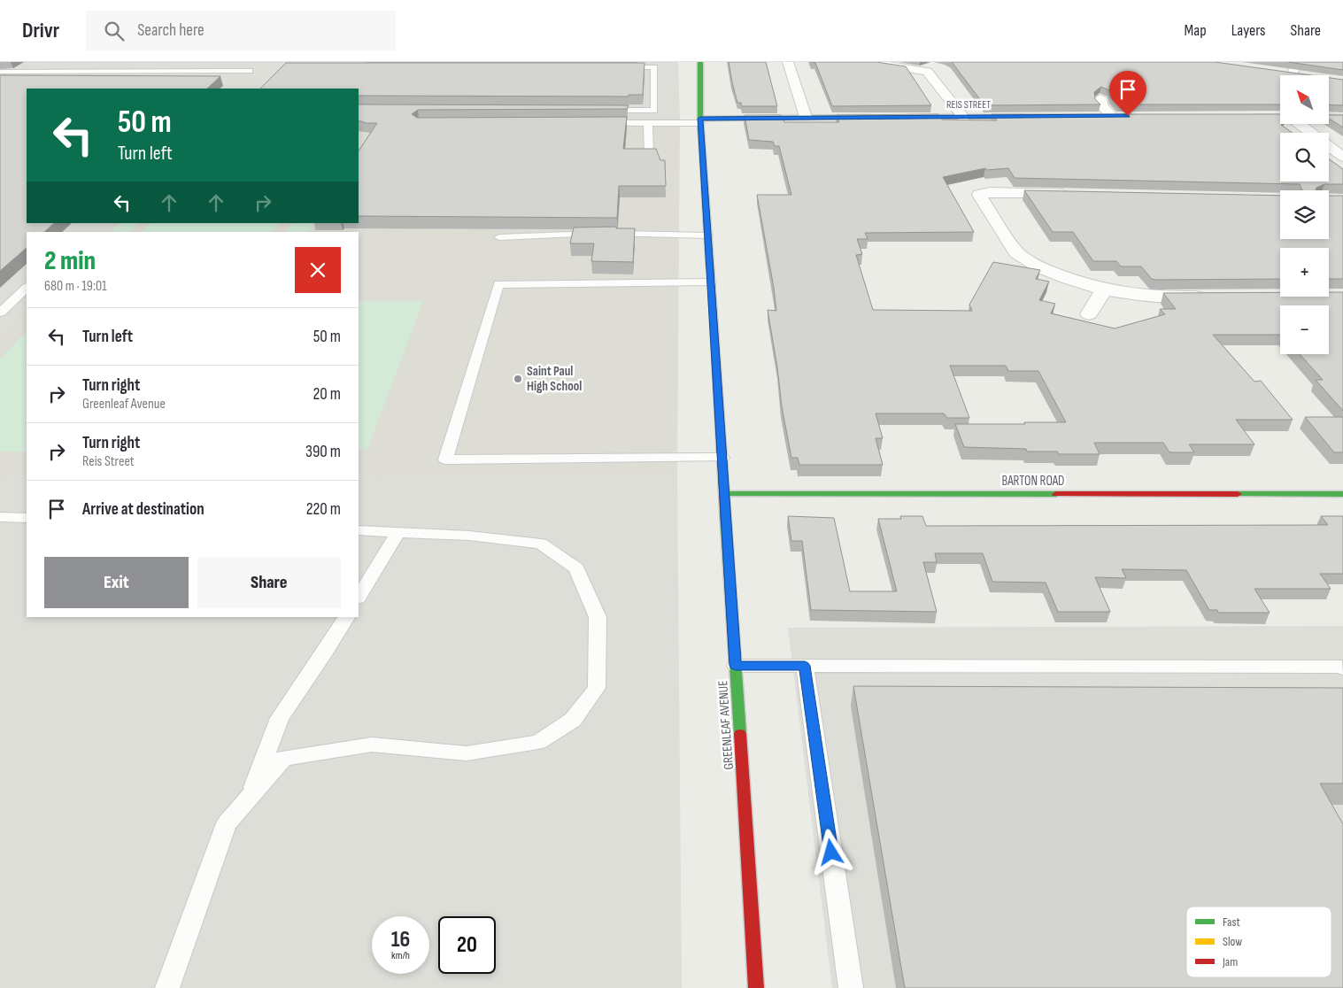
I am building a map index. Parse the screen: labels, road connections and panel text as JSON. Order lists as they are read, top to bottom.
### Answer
{
  "streets": {
    "main road": ["REIS STREET", "BARTON ROAD", "GREENLEAF AVENUE"]
  },
  "crossings": [
    ["BARTON ROAD", "GREENLEAF AVENUE"]
  ],
  "places": ["Saint Paul High School"],
  "legend": ["Fast", "Slow", "Jam"],
  "north": "top left",
  "page": {
    "header": "Drivr",
    "search": "Search here",
    "nav": ["Map", "Layers", "Share"],
    "map_buttons": ["+", "−"],
    "turn": ["50 m", "Turn left"],
    "heading": ["2 min", "680 m · 19:01"],
    "list": [
      {
        "name": "Turn left",
        "value": "50 m"
      },
      {
        "name": "Turn right",
        "note": "Greenleaf Avenue",
        "value": "20 m"
      },
      {
        "name": "Turn right",
        "note": "Reis Street",
        "value": "390 m"
      },
      {
        "name": "Arrive at destination",
        "value": "220 m"
      }
    ],
    "buttons": ["Exit", "Share"],
    "speed": "16 km/h",
    "limit": "20"
  }
}
